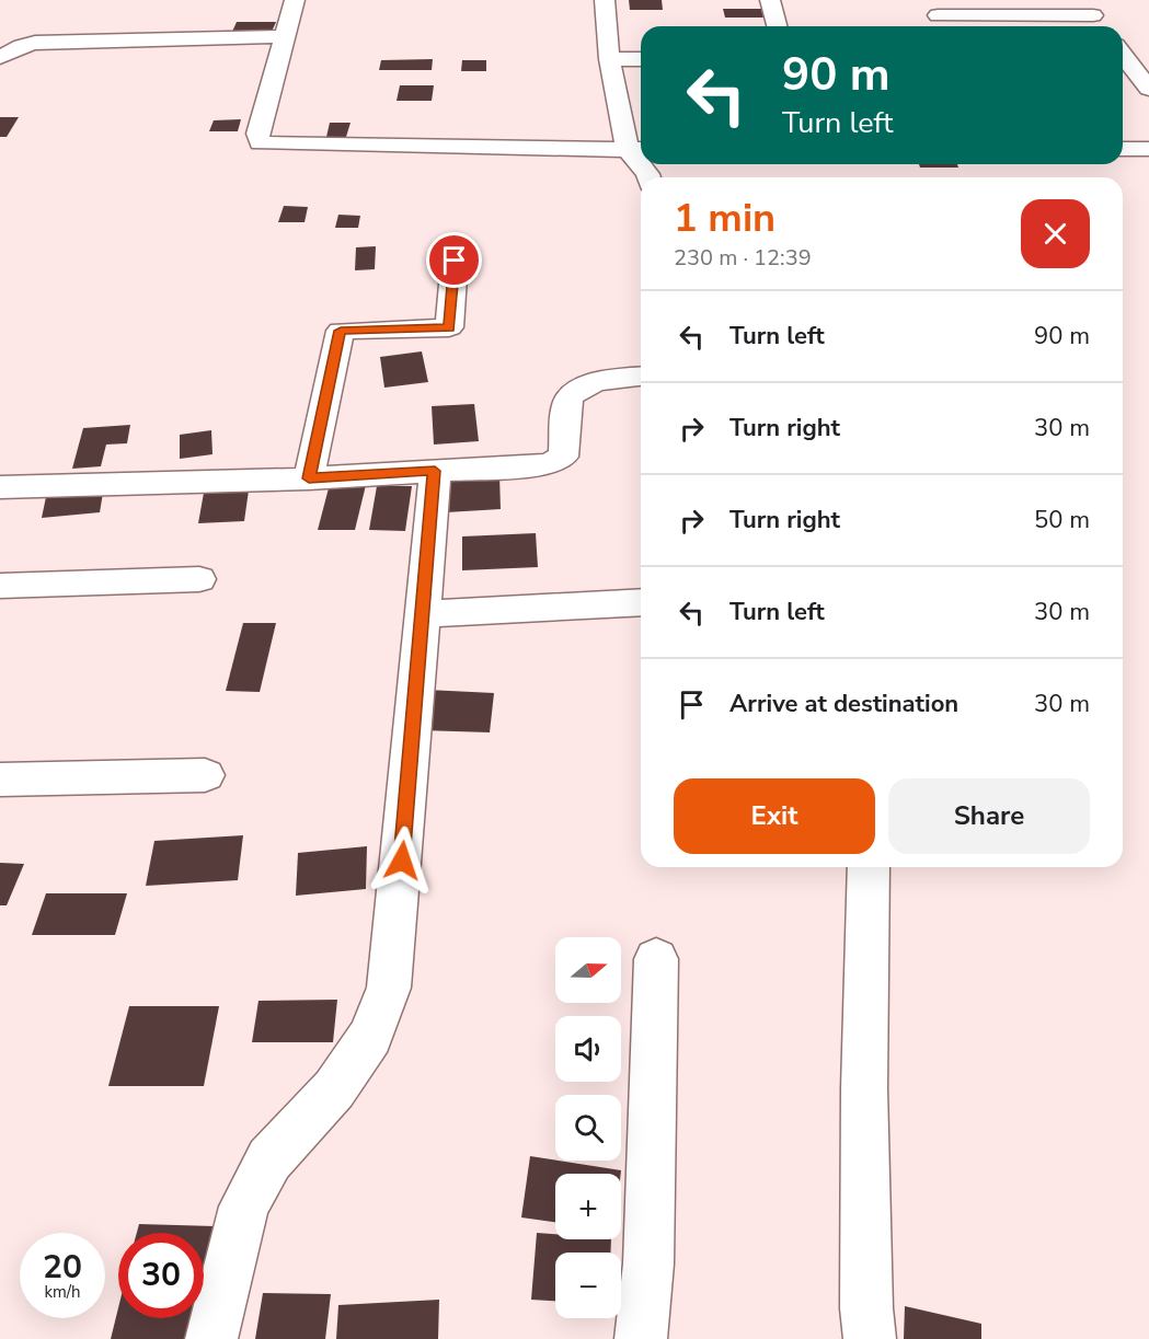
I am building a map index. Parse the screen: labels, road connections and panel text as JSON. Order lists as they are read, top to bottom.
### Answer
{
  "north": "right",
  "page": {
    "turn": ["90 m", "Turn left"],
    "heading": ["1 min", "230 m · 12:39"],
    "list": [
      {
        "name": "Turn left",
        "value": "90 m"
      },
      {
        "name": "Turn right",
        "value": "30 m"
      },
      {
        "name": "Turn right",
        "value": "50 m"
      },
      {
        "name": "Turn left",
        "value": "30 m"
      },
      {
        "name": "Arrive at destination",
        "value": "30 m"
      }
    ],
    "buttons": ["Exit", "Share"],
    "map_buttons": ["+", "−"],
    "speed": "20 km/h",
    "limit": "30"
  }
}
